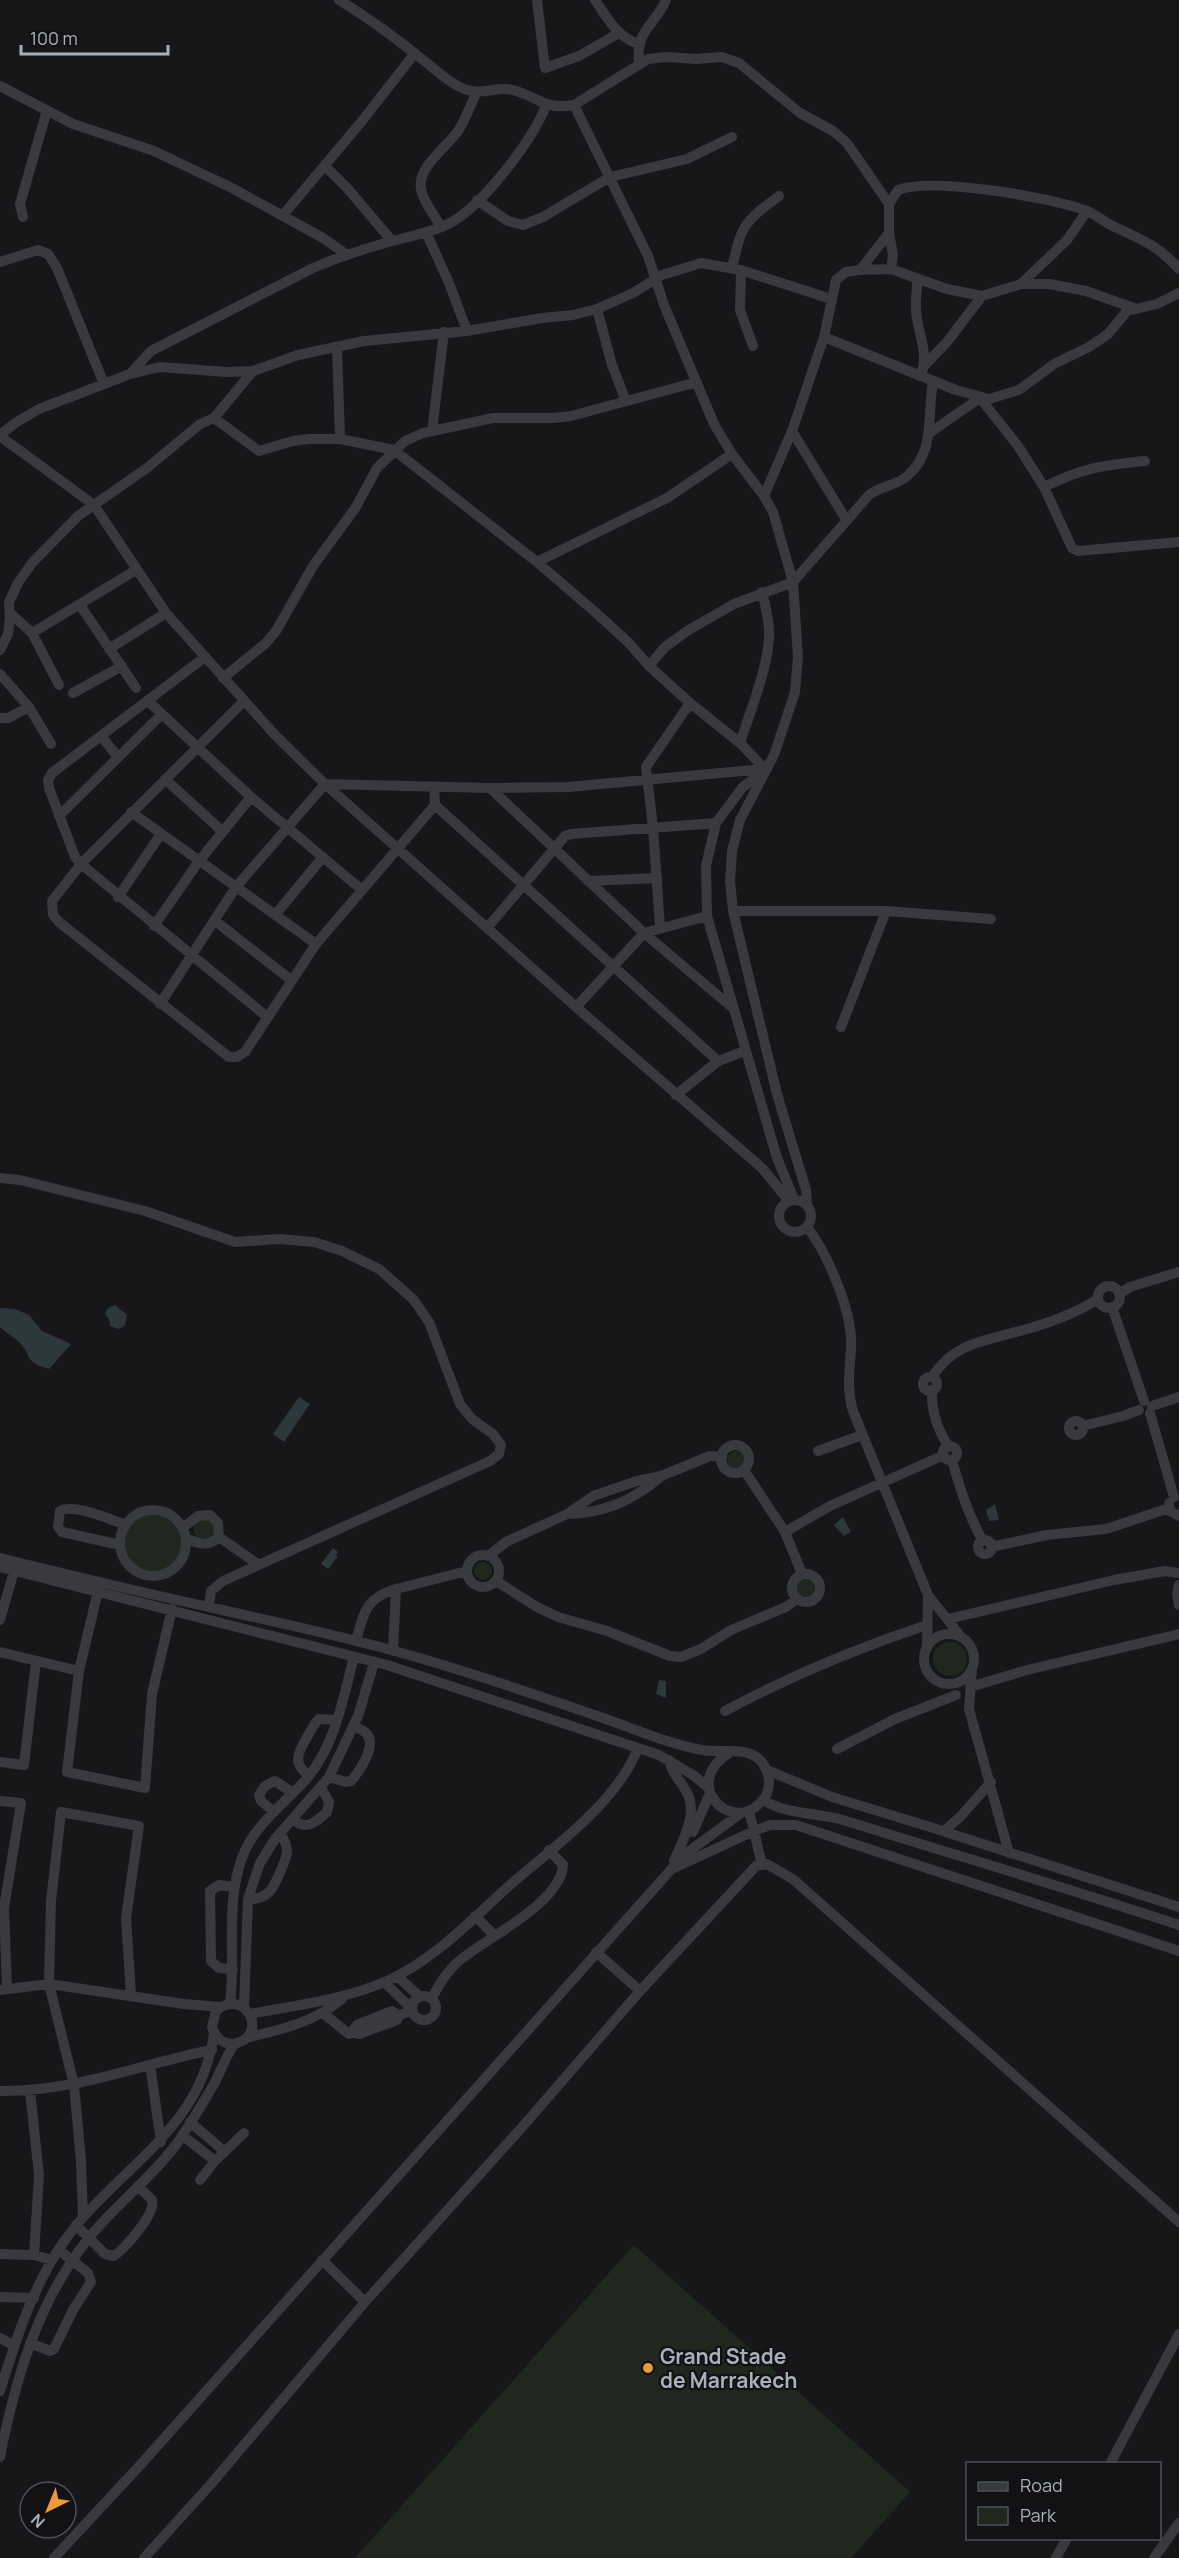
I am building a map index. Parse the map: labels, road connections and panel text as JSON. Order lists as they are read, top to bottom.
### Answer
{
  "places": ["Grand Stade de Marrakech"],
  "legend": ["Road", "Park"],
  "scale_bar": "100 m",
  "north": "bottom left"
}
